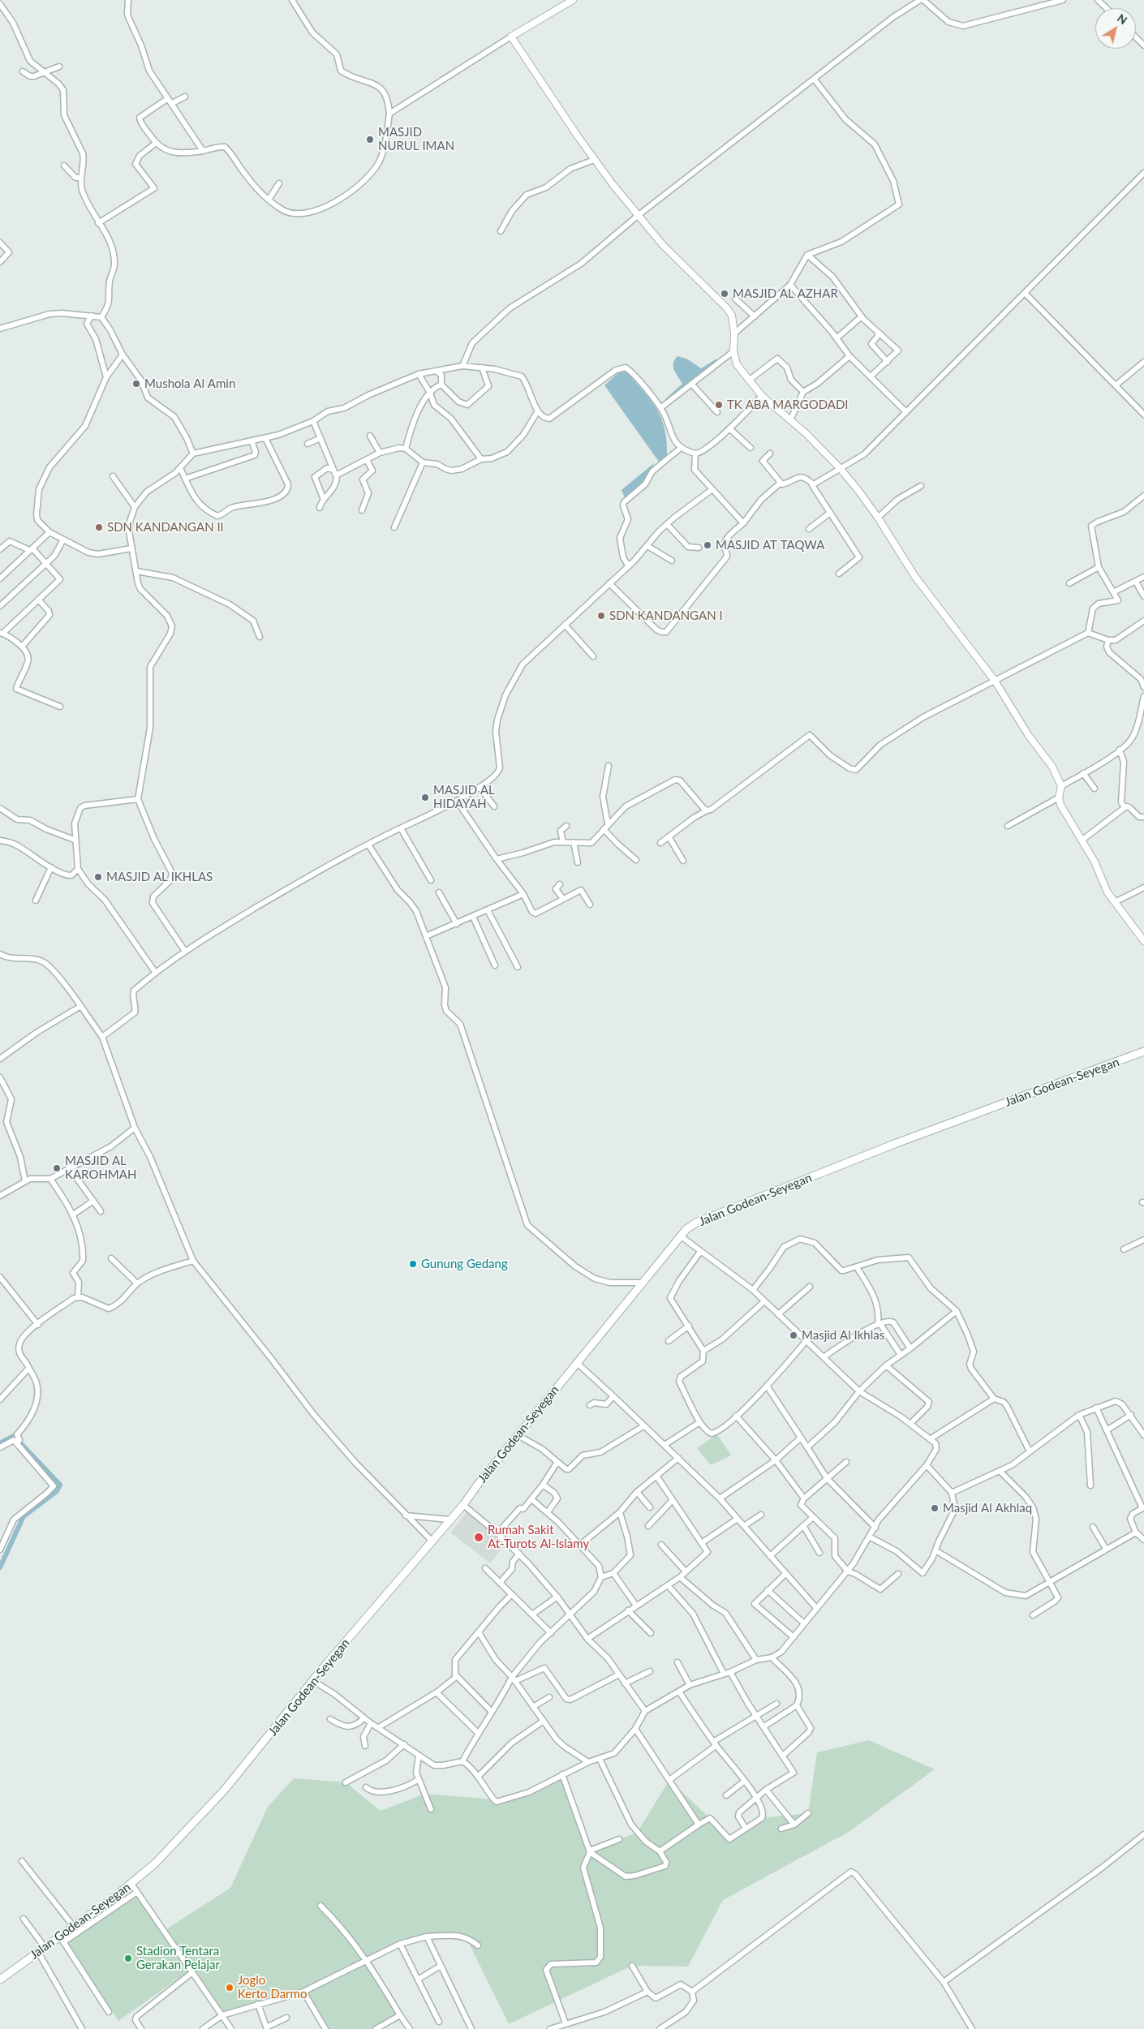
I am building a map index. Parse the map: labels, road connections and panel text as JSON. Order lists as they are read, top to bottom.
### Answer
{
  "streets": {
    "main road": ["Jalan Godean-Seyegan"]
  },
  "places": [
    "MASJID NURUL IMAN",
    "MASJID AL AZHAR",
    "Mushola Al Amin",
    "TK ABA MARGODADI",
    "SDN KANDANGAN II",
    "MASJID AT TAQWA",
    "SDN KANDANGAN I",
    "MASJID AL HIDAYAH",
    "MASJID AL IKHLAS",
    "MASJID AL KAROHMAH",
    "Gunung Gedang",
    "Masjid Al Ikhlas",
    "Masjid Al Akhlaq",
    "Rumah Sakit At-Turots Al-Islamy",
    "Stadion Tentara Gerakan Pelajar",
    "Joglo Kerto Darmo"
  ],
  "north": "top right"
}
